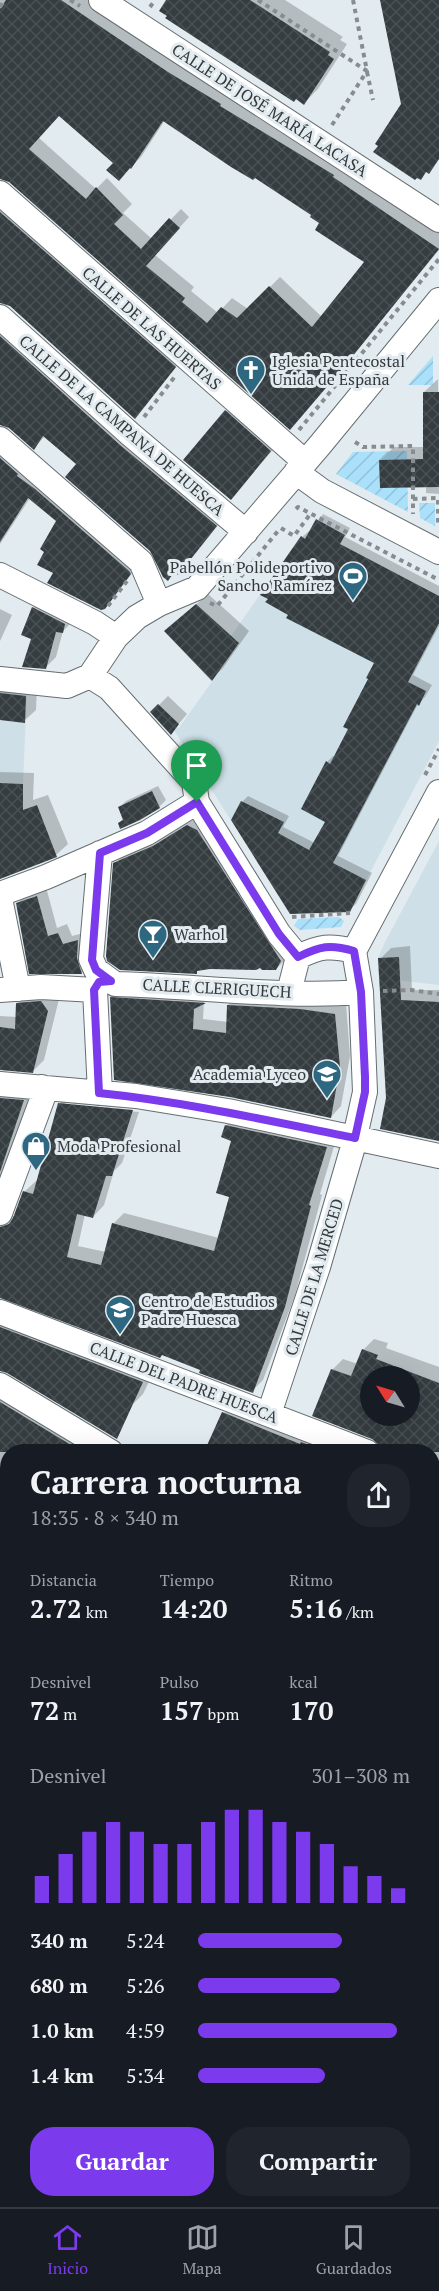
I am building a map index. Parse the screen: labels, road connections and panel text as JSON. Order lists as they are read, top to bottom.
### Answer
{
  "streets": {
    "street": [
      "CALLE DE JOSÉ MARÍA LACASA",
      "CALLE DE LAS HUERTAS",
      "CALLE DE LA CAMPANA DE HUESCA",
      "CALLE CLERIGUECH",
      "CALLE DE LA MERCED",
      "CALLE DEL PADRE HUESCA"
    ]
  },
  "crossings": [
    ["CALLE CLERIGUECH", "CALLE DE LA MERCED"],
    ["CALLE DE LA MERCED", "CALLE DEL PADRE HUESCA"]
  ],
  "places": {
    "church": ["Iglesia Pentecostal Unida de España"],
    "sports": ["Pabellón Polideportivo Sancho Ramírez"],
    "bar": ["Warhol"],
    "school or university": ["Academia Lyceo", "Centro de Estudios Padre Huesca"],
    "shop": ["Moda Profesional"]
  },
  "north": "top left",
  "page": {
    "heading": ["Carrera nocturna", "18:35 · 8 × 340 m"],
    "stats": [
      ["Distancia", "2.72 km"],
      ["Tiempo", "14:20"],
      ["Ritmo", "5:16 /km"],
      ["Desnivel", "72 m"],
      ["Pulso", "157 bpm"],
      ["kcal", "170"]
    ],
    "chart": ["Desnivel", "301–308 m"],
    "list": [
      {
        "name": "340 m",
        "note": "5:24"
      },
      {
        "name": "680 m",
        "note": "5:26"
      },
      {
        "name": "1.0 km",
        "note": "4:59"
      },
      {
        "name": "1.4 km",
        "note": "5:34"
      }
    ],
    "buttons": ["Guardar", "Compartir"],
    "tabs": ["Inicio", "Mapa", "Guardados"]
  }
}
